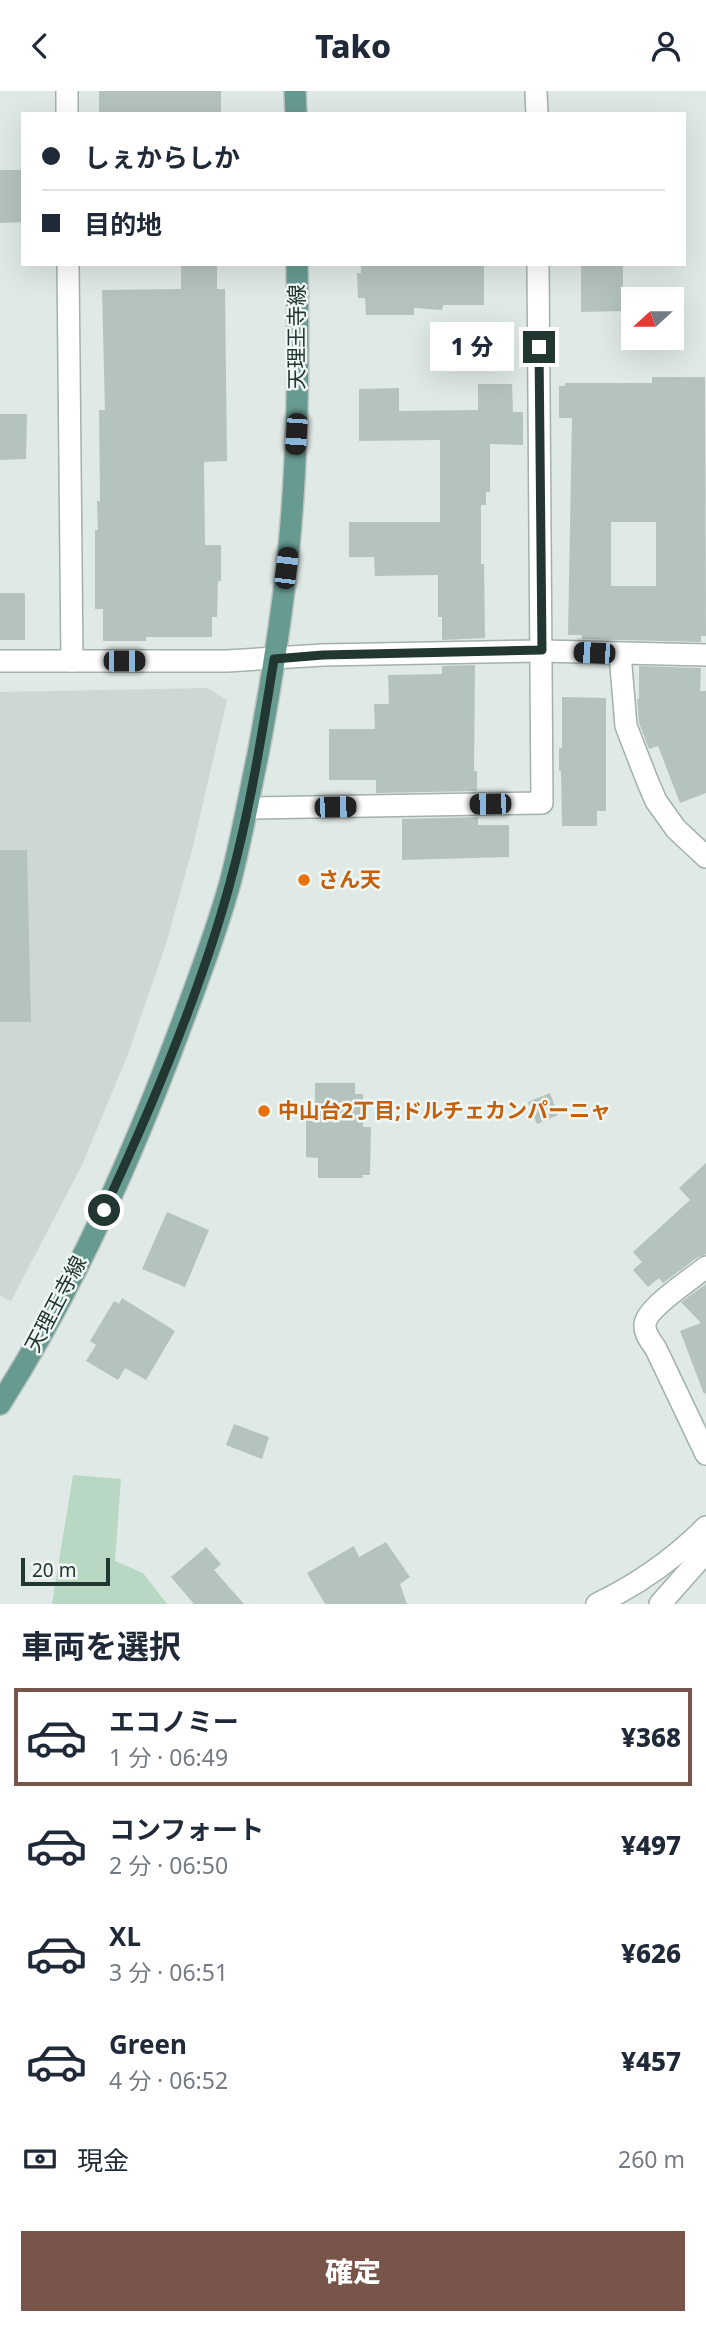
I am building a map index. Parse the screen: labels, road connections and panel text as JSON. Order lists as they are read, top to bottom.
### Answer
{
  "streets": {
    "main road": ["天理王寺線"]
  },
  "places": ["さん天", "中山台2丁目;ドルチェカンパーニャ"],
  "scale_bar": "20 m",
  "north": "left",
  "page": {
    "header": "Tako",
    "banner": ["しぇからしか", "目的地"],
    "bubble": "1 分",
    "scale": "20 m",
    "heading": "車両を選択",
    "list": [
      {
        "name": "エコノミー",
        "note": "1 分 · 06:49",
        "value": "¥368"
      },
      {
        "name": "コンフォート",
        "note": "2 分 · 06:50",
        "value": "¥497"
      },
      {
        "name": "XL",
        "note": "3 分 · 06:51",
        "value": "¥626"
      },
      {
        "name": "Green",
        "note": "4 分 · 06:52",
        "value": "¥457"
      }
    ],
    "pay": ["現金", "260 m"],
    "buttons": "確定"
  }
}
